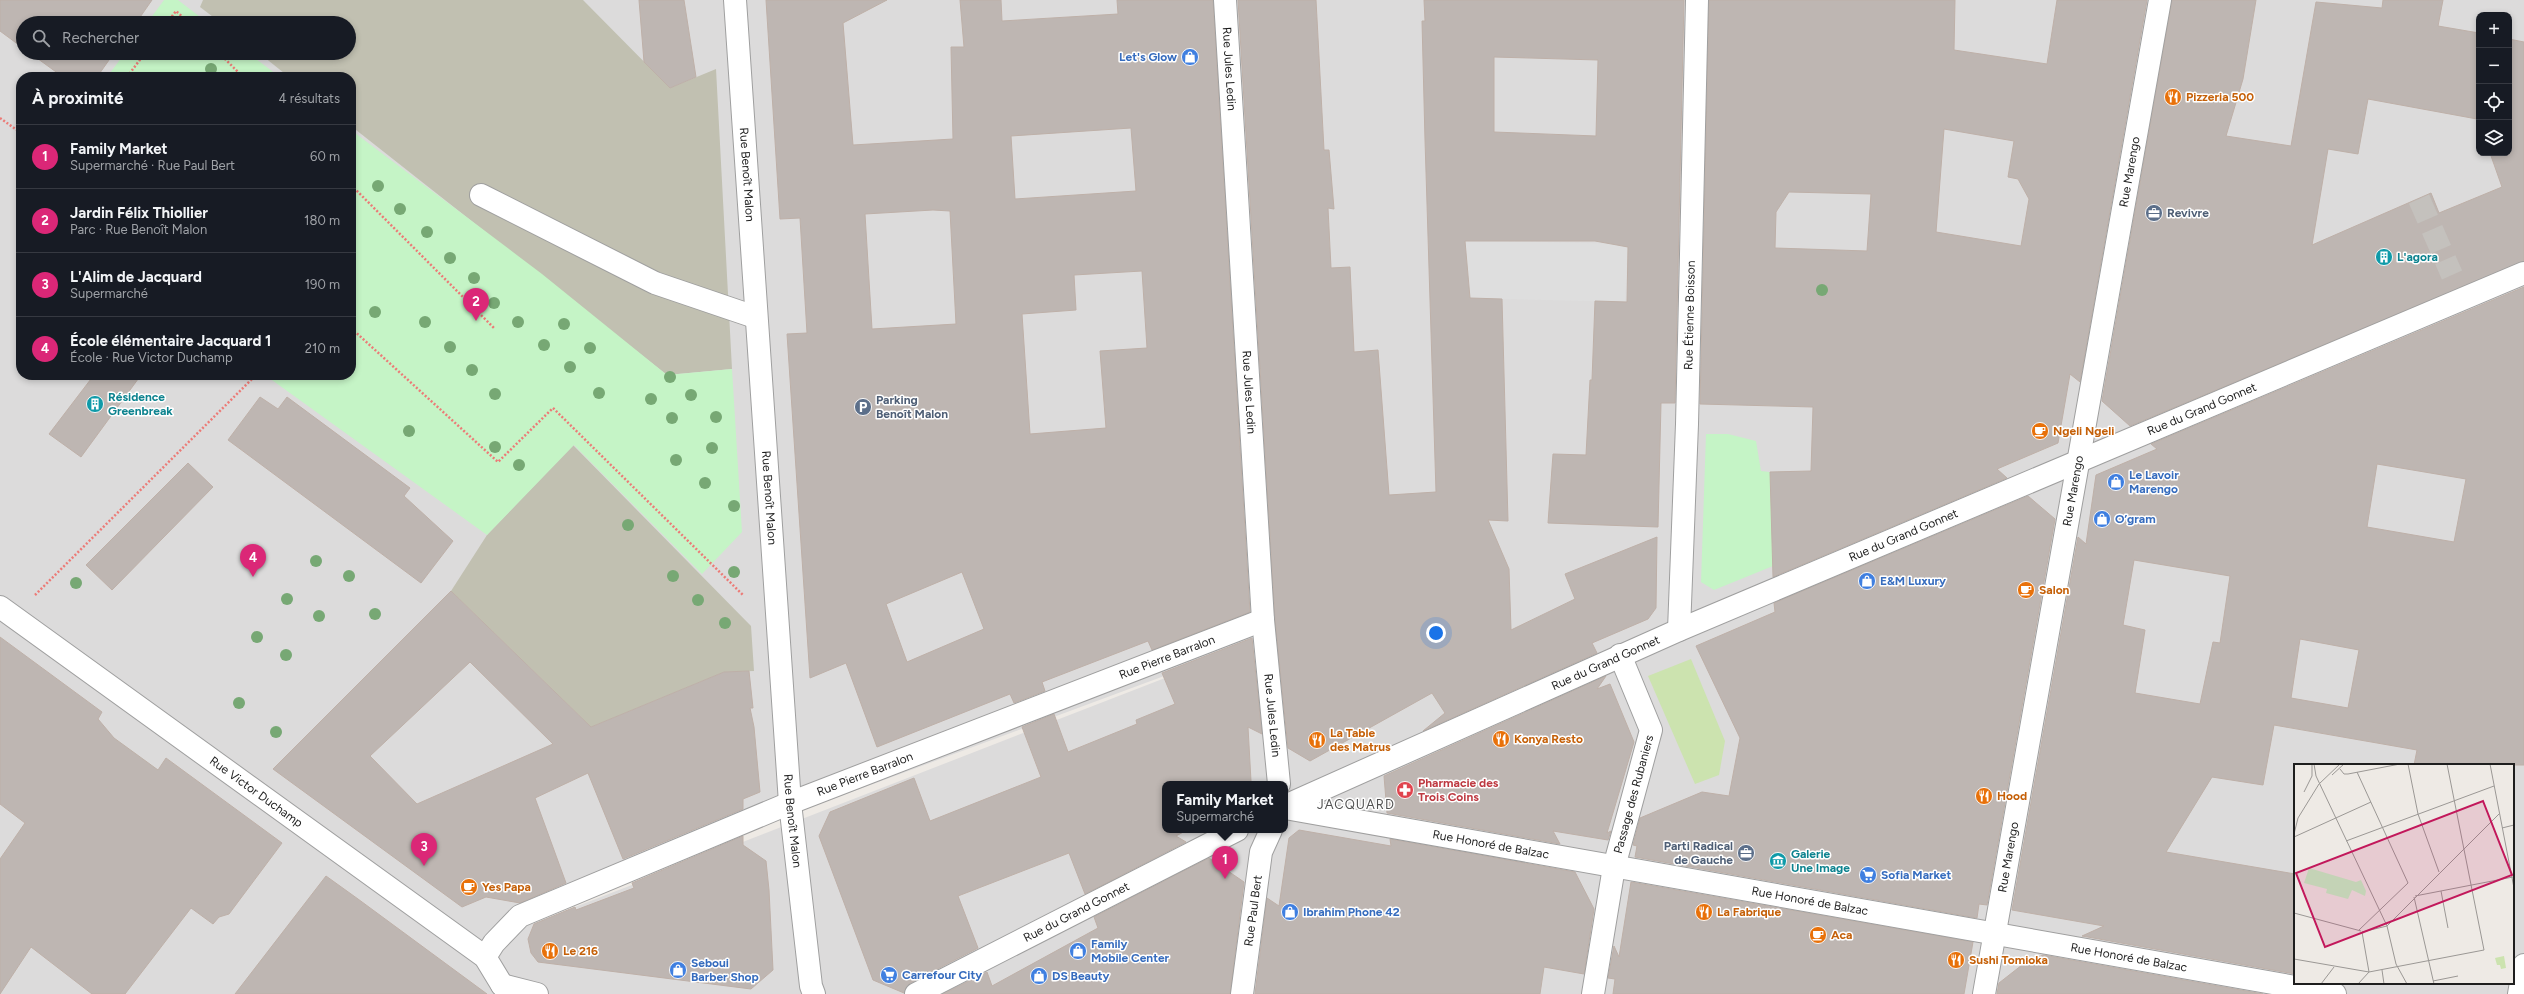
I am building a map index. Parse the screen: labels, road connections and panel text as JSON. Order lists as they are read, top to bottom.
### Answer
{
  "streets": {
    "street": [
      "Rue Jules Ledin",
      "Rue Marengo",
      "Rue Benoît Malon",
      "Rue Étienne Boisson",
      "Rue du Grand Gonnet",
      "Rue Pierre Barralon",
      "Rue Victor Duchamp",
      "Passage des Rubaniers",
      "Rue Honoré de Balzac",
      "Rue Paul Bert"
    ]
  },
  "crossings": [
    ["Rue Jules Ledin", "Rue Pierre Barralon"],
    ["Rue Marengo", "Rue du Grand Gonnet"],
    ["Rue Marengo", "Rue Honoré de Balzac"],
    ["Rue Benoît Malon", "Rue Pierre Barralon"],
    ["Rue Étienne Boisson", "Rue du Grand Gonnet"],
    ["Rue du Grand Gonnet", "Passage des Rubaniers"],
    ["Rue Pierre Barralon", "Rue Victor Duchamp"],
    ["Passage des Rubaniers", "Rue Honoré de Balzac"]
  ],
  "districts": ["JACQUARD"],
  "places": {
    "shop": [
      "Let's Glow",
      "Le Lavoir Marengo",
      "O’gram",
      "E&M Luxury",
      "Ibrahim Phone 42",
      "Family Mobile Center",
      "Seboui Barber Shop",
      "DS Beauty"
    ],
    "restaurant": [
      "Pizzeria 500",
      "Konya Resto",
      "La Table des Matrus",
      "Hood",
      "La Fabrique",
      "Le 216",
      "Sushi Tomioka"
    ],
    "office": ["Revivre", "Parti Radical de Gauche"],
    "building": ["L'agora", "Résidence Greenbreak"],
    "parking": ["Parking Benoît Malon"],
    "cafe": [
      "Ngeli Ngeli",
      "Salon",
      "Yes Papa",
      "Aca"
    ],
    "pharmacy": ["Pharmacie des Trois Coins"],
    "museum": ["Galerie Une Image"],
    "supermarket": ["Sofia Market", "Carrefour City"]
  },
  "page": {
    "map_buttons": ["+", "−"],
    "search": "Rechercher",
    "heading": ["À proximité", "4 résultats"],
    "list": [
      {
        "mark": "1",
        "name": "Family Market",
        "note": "Supermarché · Rue Paul Bert",
        "value": "60 m"
      },
      {
        "mark": "2",
        "name": "Jardin Félix Thiollier",
        "note": "Parc · Rue Benoît Malon",
        "value": "180 m"
      },
      {
        "mark": "3",
        "name": "L'Alim de Jacquard",
        "note": "Supermarché",
        "value": "190 m"
      },
      {
        "mark": "4",
        "name": "École élémentaire Jacquard 1",
        "note": "École · Rue Victor Duchamp",
        "value": "210 m"
      }
    ],
    "pins": [
      "2",
      "4",
      "3",
      "1"
    ],
    "popup": ["Family Market", "Supermarché"]
  }
}
